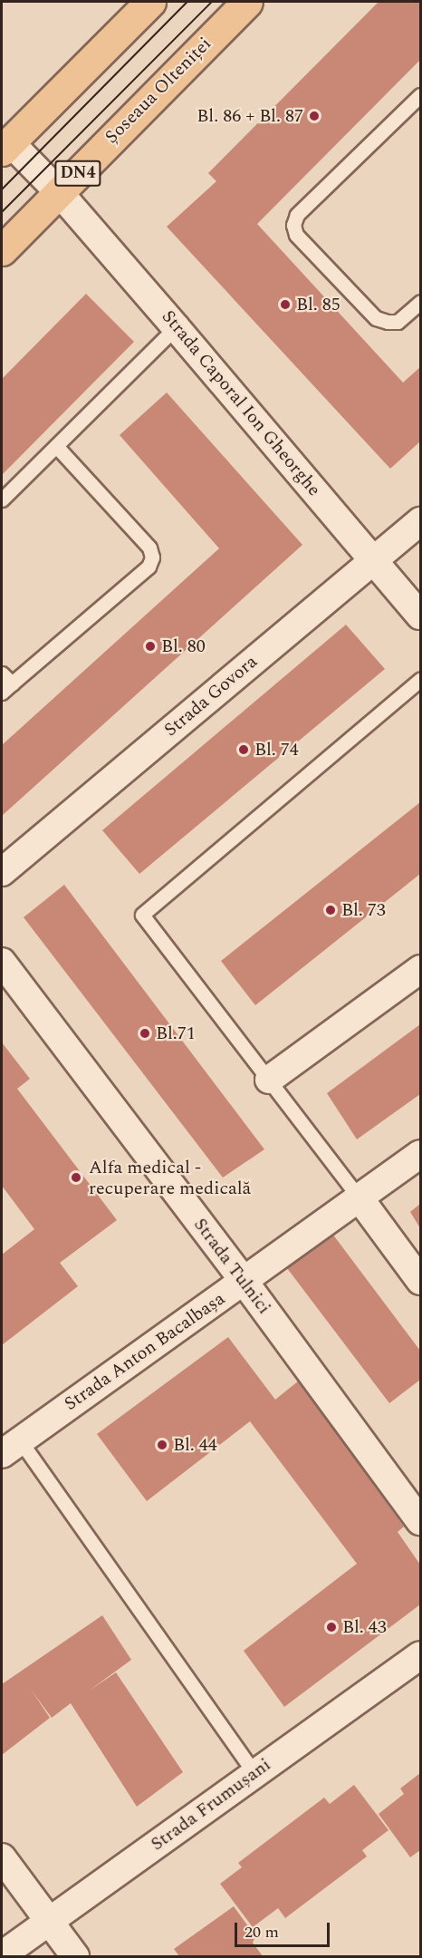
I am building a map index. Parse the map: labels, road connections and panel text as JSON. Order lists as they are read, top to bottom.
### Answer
{
  "streets": {
    "main road": ["Șoseaua Olteniței", "DN4"],
    "street": [
      "Strada Caporal Ion Gheorghe",
      "Strada Govora",
      "Strada Tulnici",
      "Strada Anton Bacalbașa",
      "Strada Frumușani"
    ]
  },
  "crossings": [
    ["Șoseaua Olteniței", "Strada Caporal Ion Gheorghe"],
    ["Strada Caporal Ion Gheorghe", "Strada Govora"],
    ["Strada Tulnici", "Strada Anton Bacalbașa"]
  ],
  "places": [
    "Bl. 86 + Bl. 87",
    "Bl. 85",
    "Bl. 80",
    "Bl. 74",
    "Bl. 73",
    "Bl.71",
    "Alfa medical - recuperare medicală",
    "Bl. 44",
    "Bl. 43"
  ],
  "scale_bar": "20 m"
}
